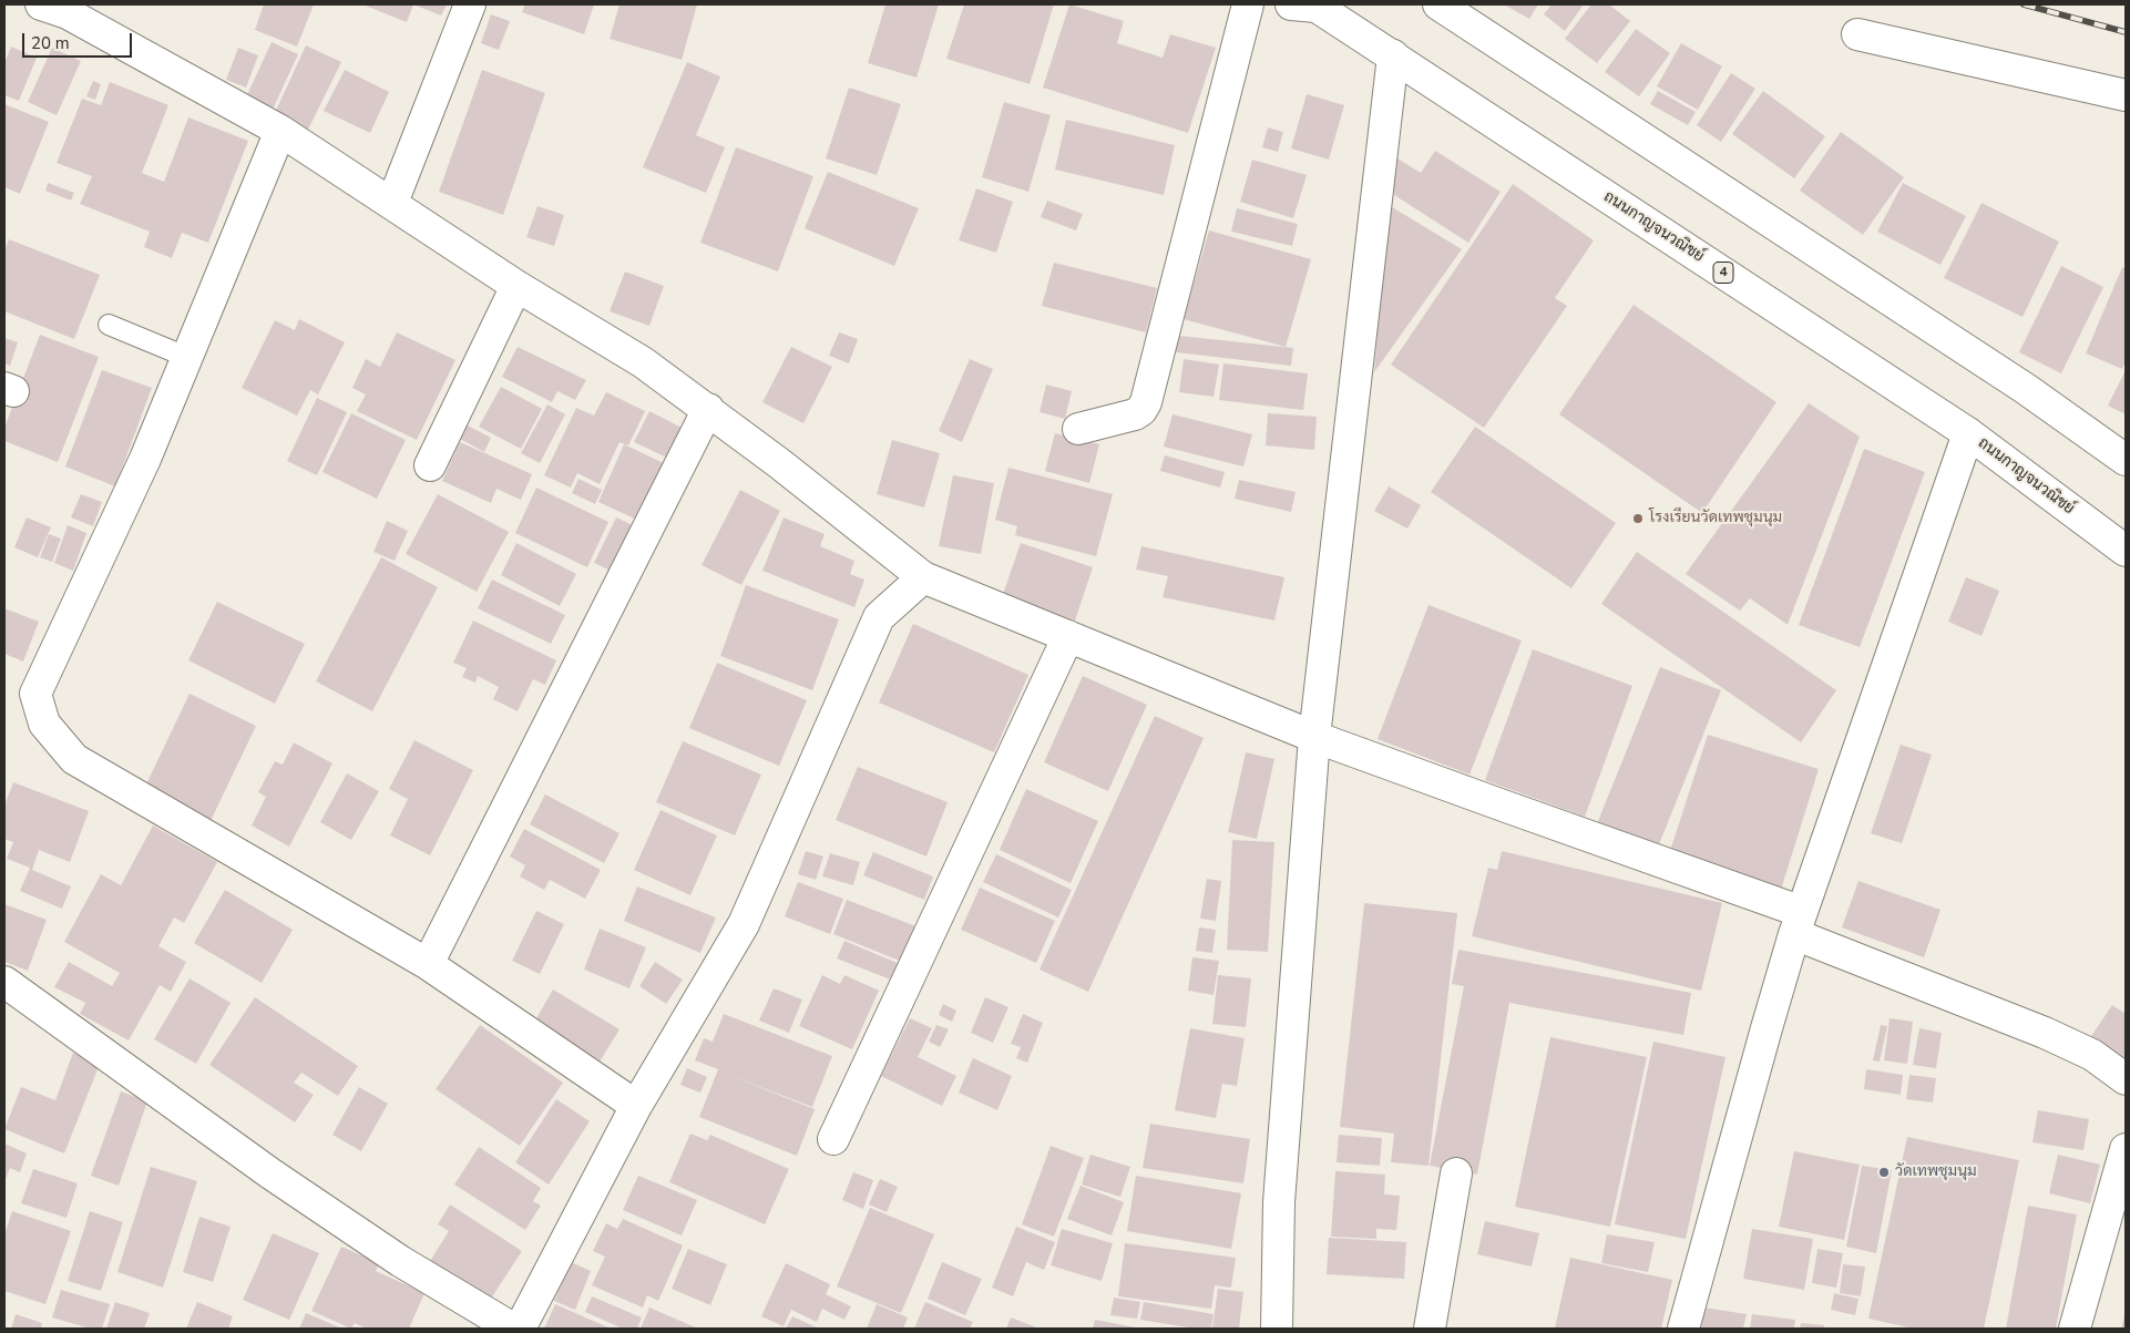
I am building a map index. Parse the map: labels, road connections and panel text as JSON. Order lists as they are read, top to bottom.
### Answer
{
  "streets": {
    "main road": ["ถนนกาญจนวณิชย์", "4"]
  },
  "places": ["โรงเรียนวัดเทพชุมนุม", "วัดเทพชุมนุม"],
  "scale_bar": "20 m"
}
